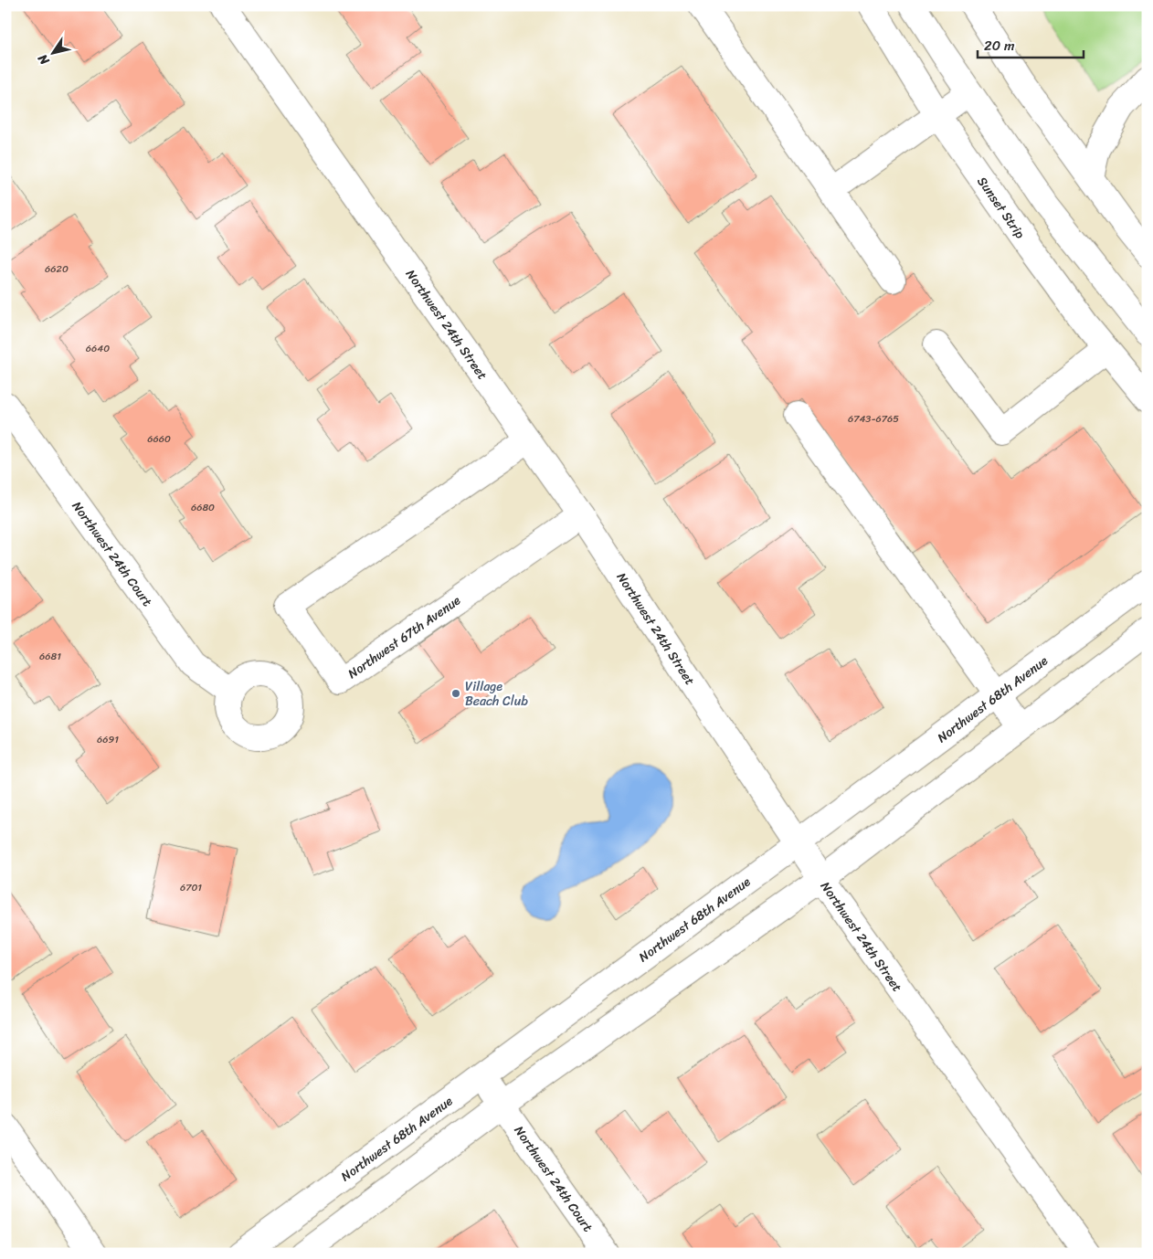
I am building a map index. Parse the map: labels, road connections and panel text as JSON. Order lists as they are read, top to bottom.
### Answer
{
  "streets": {
    "street": [
      "Sunset Strip",
      "Northwest 24th Street",
      "Northwest 24th Court",
      "Northwest 67th Avenue",
      "Northwest 68th Avenue"
    ]
  },
  "crossings": [
    ["Northwest 24th Street", "Northwest 67th Avenue"],
    ["Northwest 24th Street", "Northwest 68th Avenue"],
    ["Northwest 24th Court", "Northwest 68th Avenue"]
  ],
  "places": ["Village Beach Club"],
  "house_numbers": [
    "6620",
    "6640",
    "6743-6765",
    "6660",
    "6680",
    "6681",
    "6691",
    "6701"
  ],
  "scale_bar": "20 m",
  "north": "bottom left"
}
